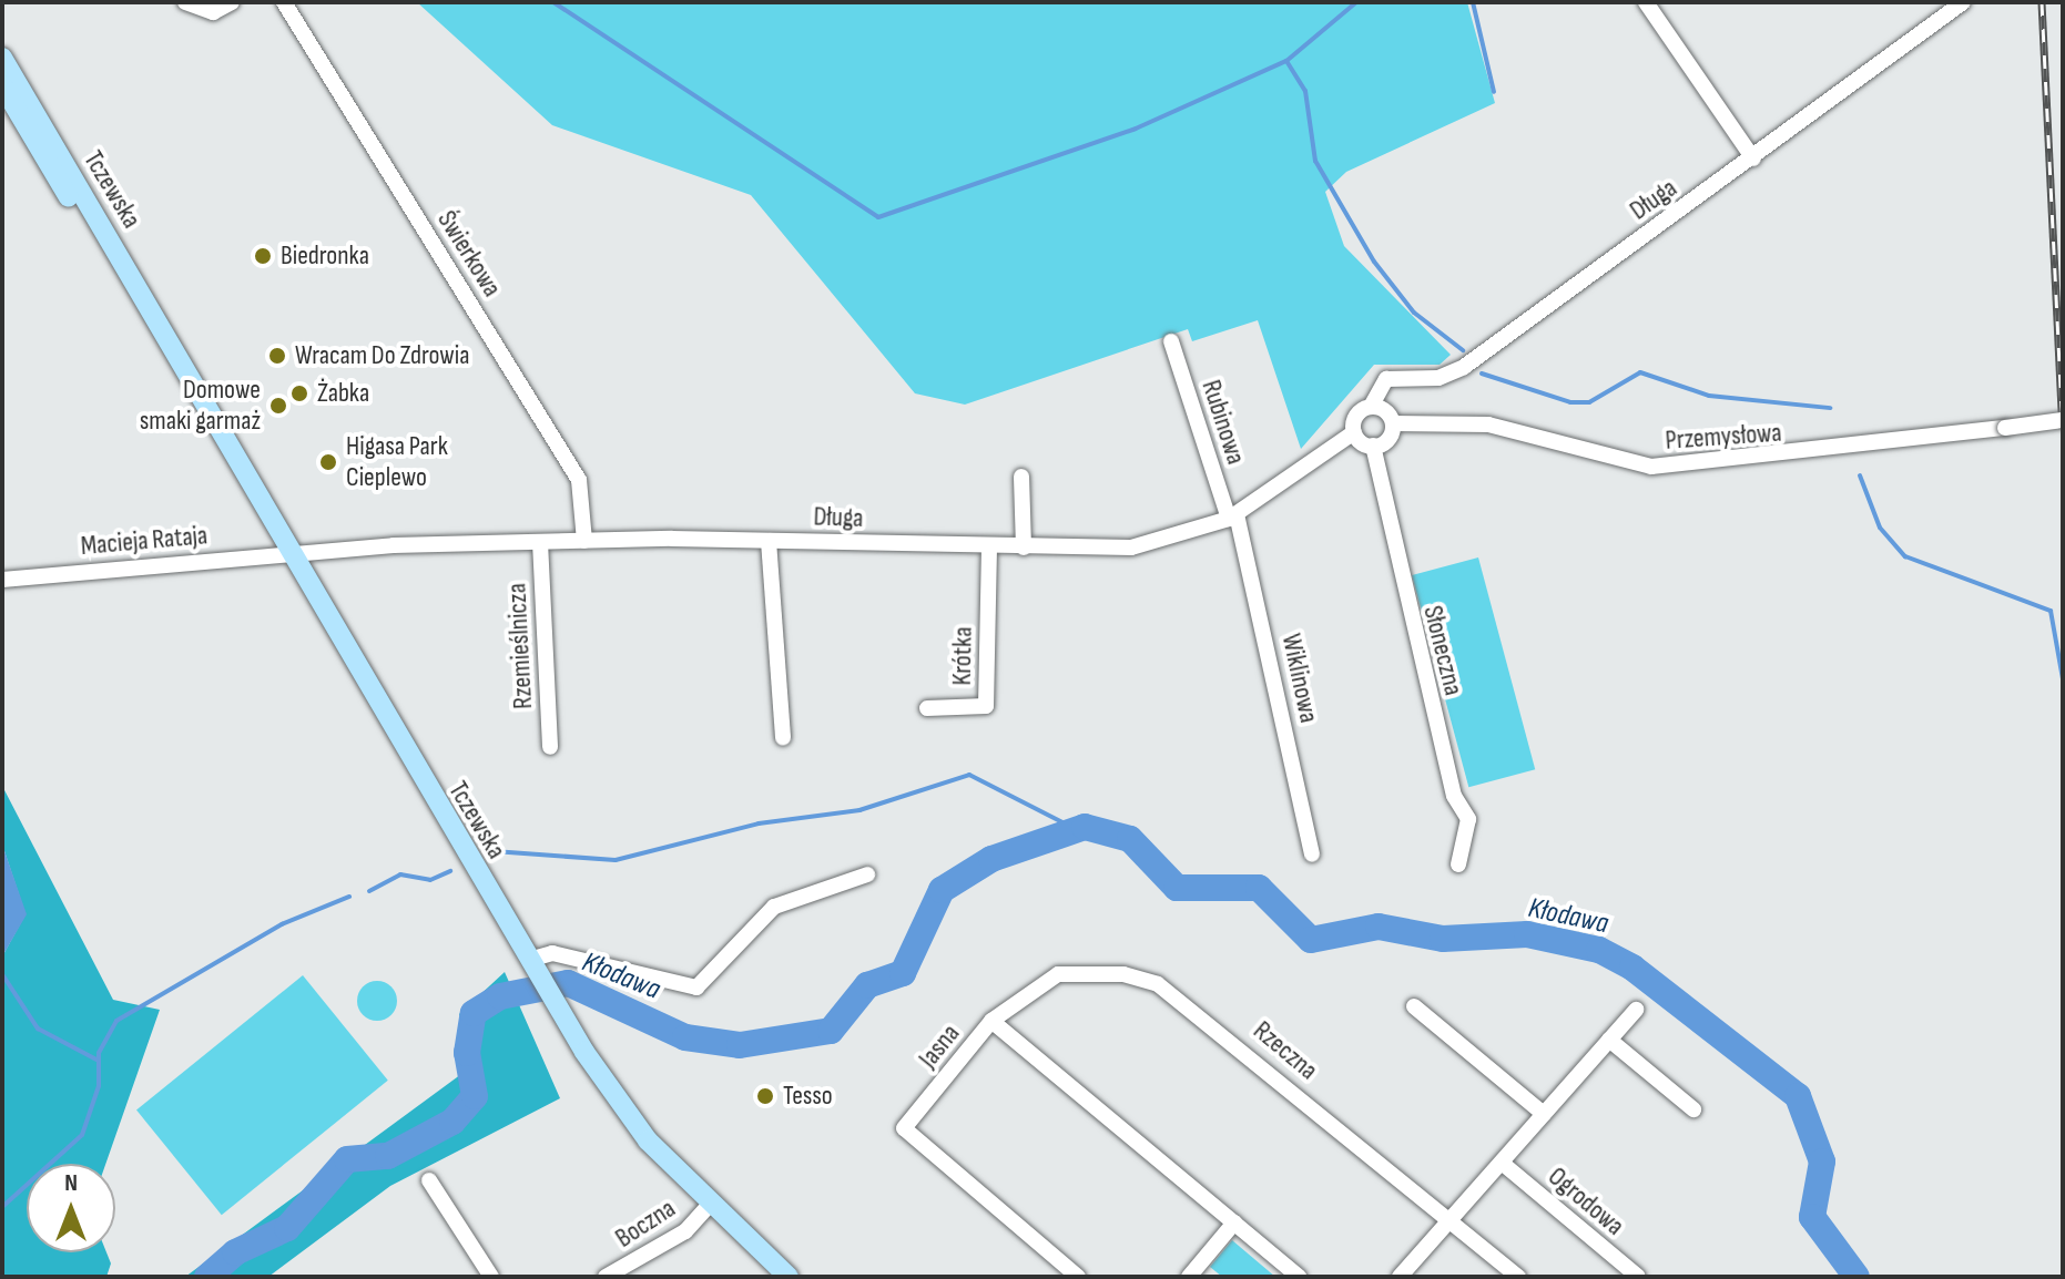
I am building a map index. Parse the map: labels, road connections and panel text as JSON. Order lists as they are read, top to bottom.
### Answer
{
  "streets": {
    "main road": ["Tczewska"],
    "street": [
      "Długa",
      "Świerkowa",
      "Rubinowa",
      "Przemysłowa",
      "Macieja Rataja",
      "Rzemieślnicza",
      "Słoneczna",
      "Krótka",
      "Wiklinowa",
      "Jasna",
      "Rzeczna",
      "Ogrodowa",
      "Boczna"
    ]
  },
  "crossings": [
    ["Tczewska", "Długa"],
    ["Tczewska", "Macieja Rataja"],
    ["Tczewska", "Boczna"],
    ["Długa", "Świerkowa"],
    ["Długa", "Rubinowa"],
    ["Długa", "Przemysłowa"],
    ["Długa", "Macieja Rataja"],
    ["Długa", "Rzemieślnicza"],
    ["Długa", "Słoneczna"],
    ["Długa", "Krótka"],
    ["Długa", "Wiklinowa"],
    ["Rubinowa", "Wiklinowa"],
    ["Przemysłowa", "Słoneczna"],
    ["Jasna", "Rzeczna"]
  ],
  "water": ["Kłodawa"],
  "places": [
    "Biedronka",
    "Wracam Do Zdrowia",
    "Żabka",
    "Domowe smaki garmaż",
    "Higasa Park Cieplewo",
    "Tesso"
  ],
  "north": "top"
}
